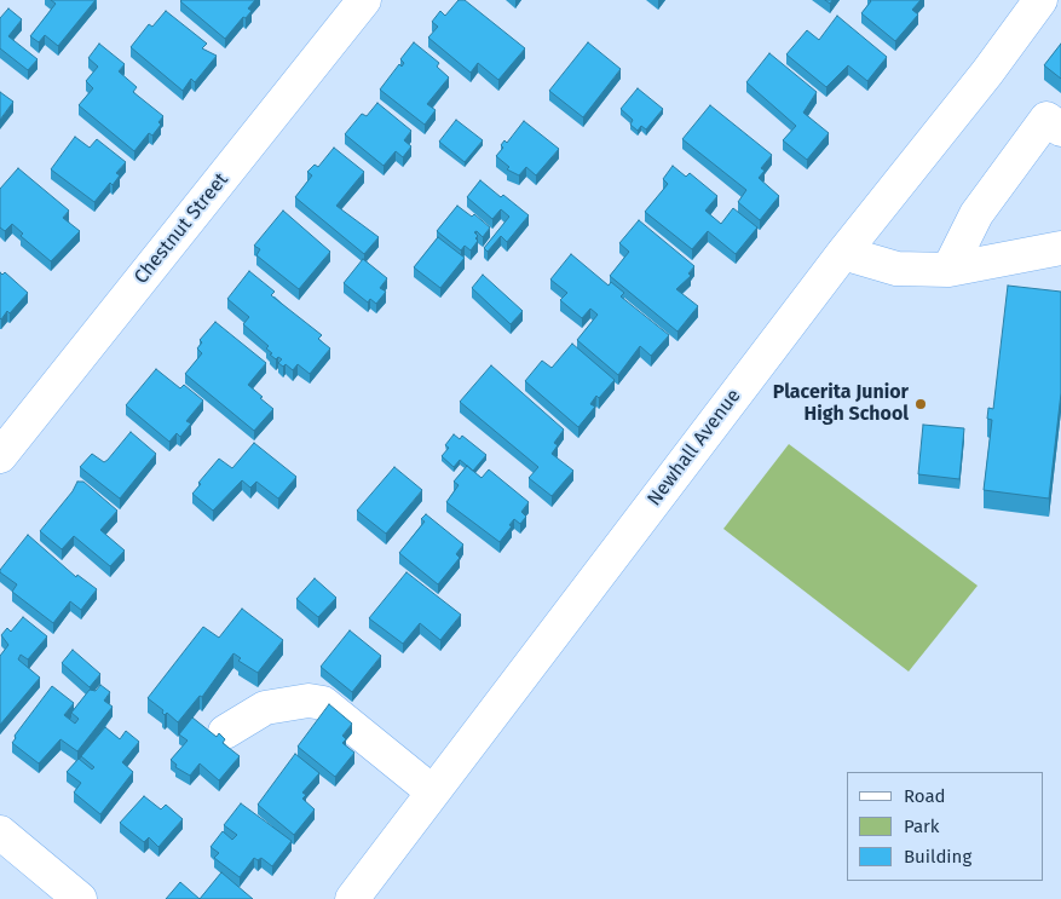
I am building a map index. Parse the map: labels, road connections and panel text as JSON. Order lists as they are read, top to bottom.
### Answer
{
  "streets": {
    "street": ["Chestnut Street", "Newhall Avenue"]
  },
  "places": ["Placerita Junior High School"],
  "legend": ["Road", "Park", "Building"]
}
